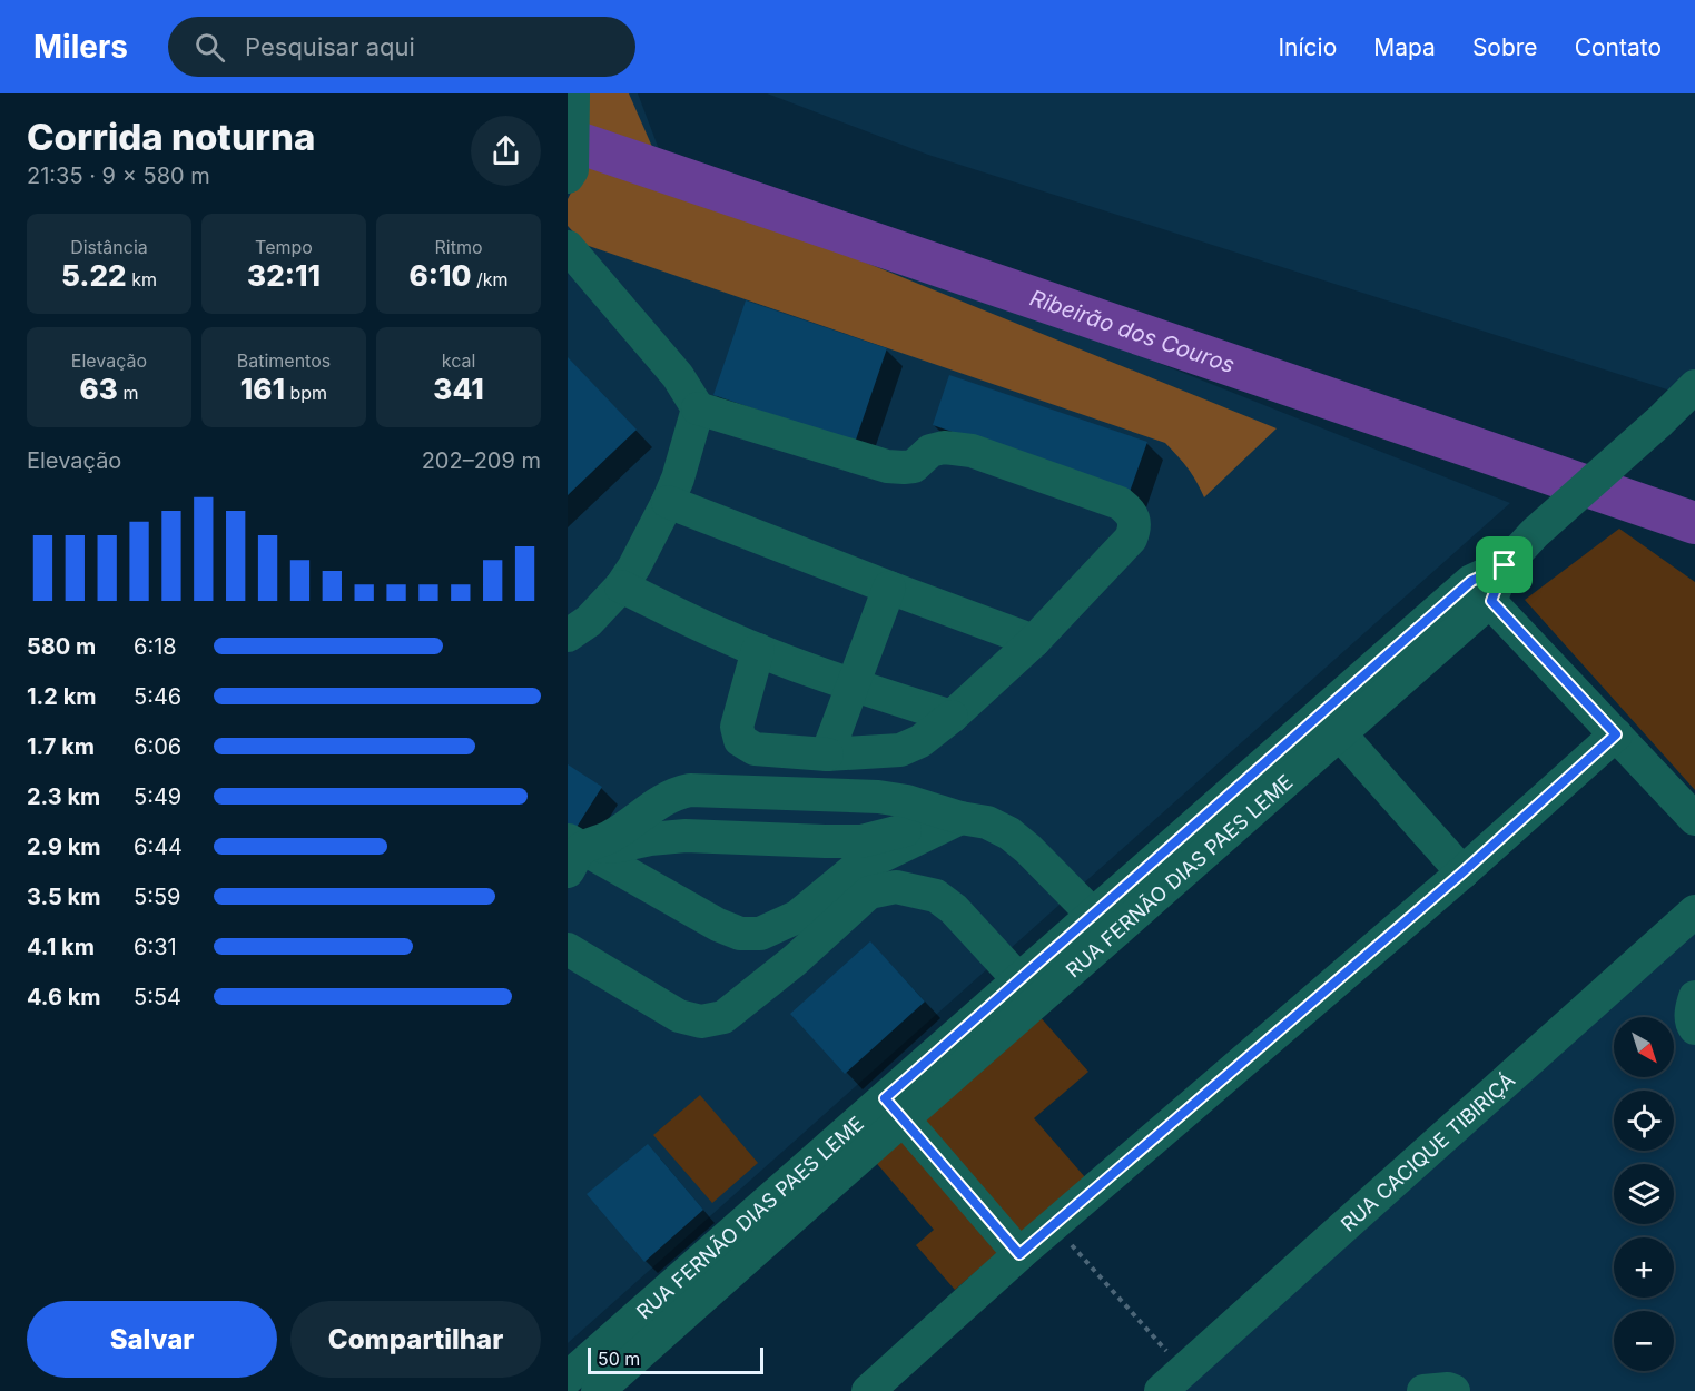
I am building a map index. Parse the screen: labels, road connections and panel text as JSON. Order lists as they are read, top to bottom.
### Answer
{
  "streets": {
    "street": ["RUA FERNÃO DIAS PAES LEME", "RUA CACIQUE TIBIRIÇÁ"]
  },
  "water": ["Ribeirão dos Couros"],
  "scale_bar": "50 m",
  "north": "bottom right",
  "page": {
    "header": "Milers",
    "search": "Pesquisar aqui",
    "nav": [
      "Início",
      "Mapa",
      "Sobre",
      "Contato"
    ],
    "heading": ["Corrida noturna", "21:35 · 9 × 580 m"],
    "stats": [
      ["Distância", "5.22 km"],
      ["Tempo", "32:11"],
      ["Ritmo", "6:10 /km"],
      ["Elevação", "63 m"],
      ["Batimentos", "161 bpm"],
      ["kcal", "341"]
    ],
    "chart": ["Elevação", "202–209 m"],
    "list": [
      {
        "name": "580 m",
        "note": "6:18"
      },
      {
        "name": "1.2 km",
        "note": "5:46"
      },
      {
        "name": "1.7 km",
        "note": "6:06"
      },
      {
        "name": "2.3 km",
        "note": "5:49"
      },
      {
        "name": "2.9 km",
        "note": "6:44"
      },
      {
        "name": "3.5 km",
        "note": "5:59"
      },
      {
        "name": "4.1 km",
        "note": "6:31"
      },
      {
        "name": "4.6 km",
        "note": "5:54"
      }
    ],
    "map_buttons": ["+", "−"],
    "buttons": ["Salvar", "Compartilhar"],
    "scale": "50 m"
  }
}
